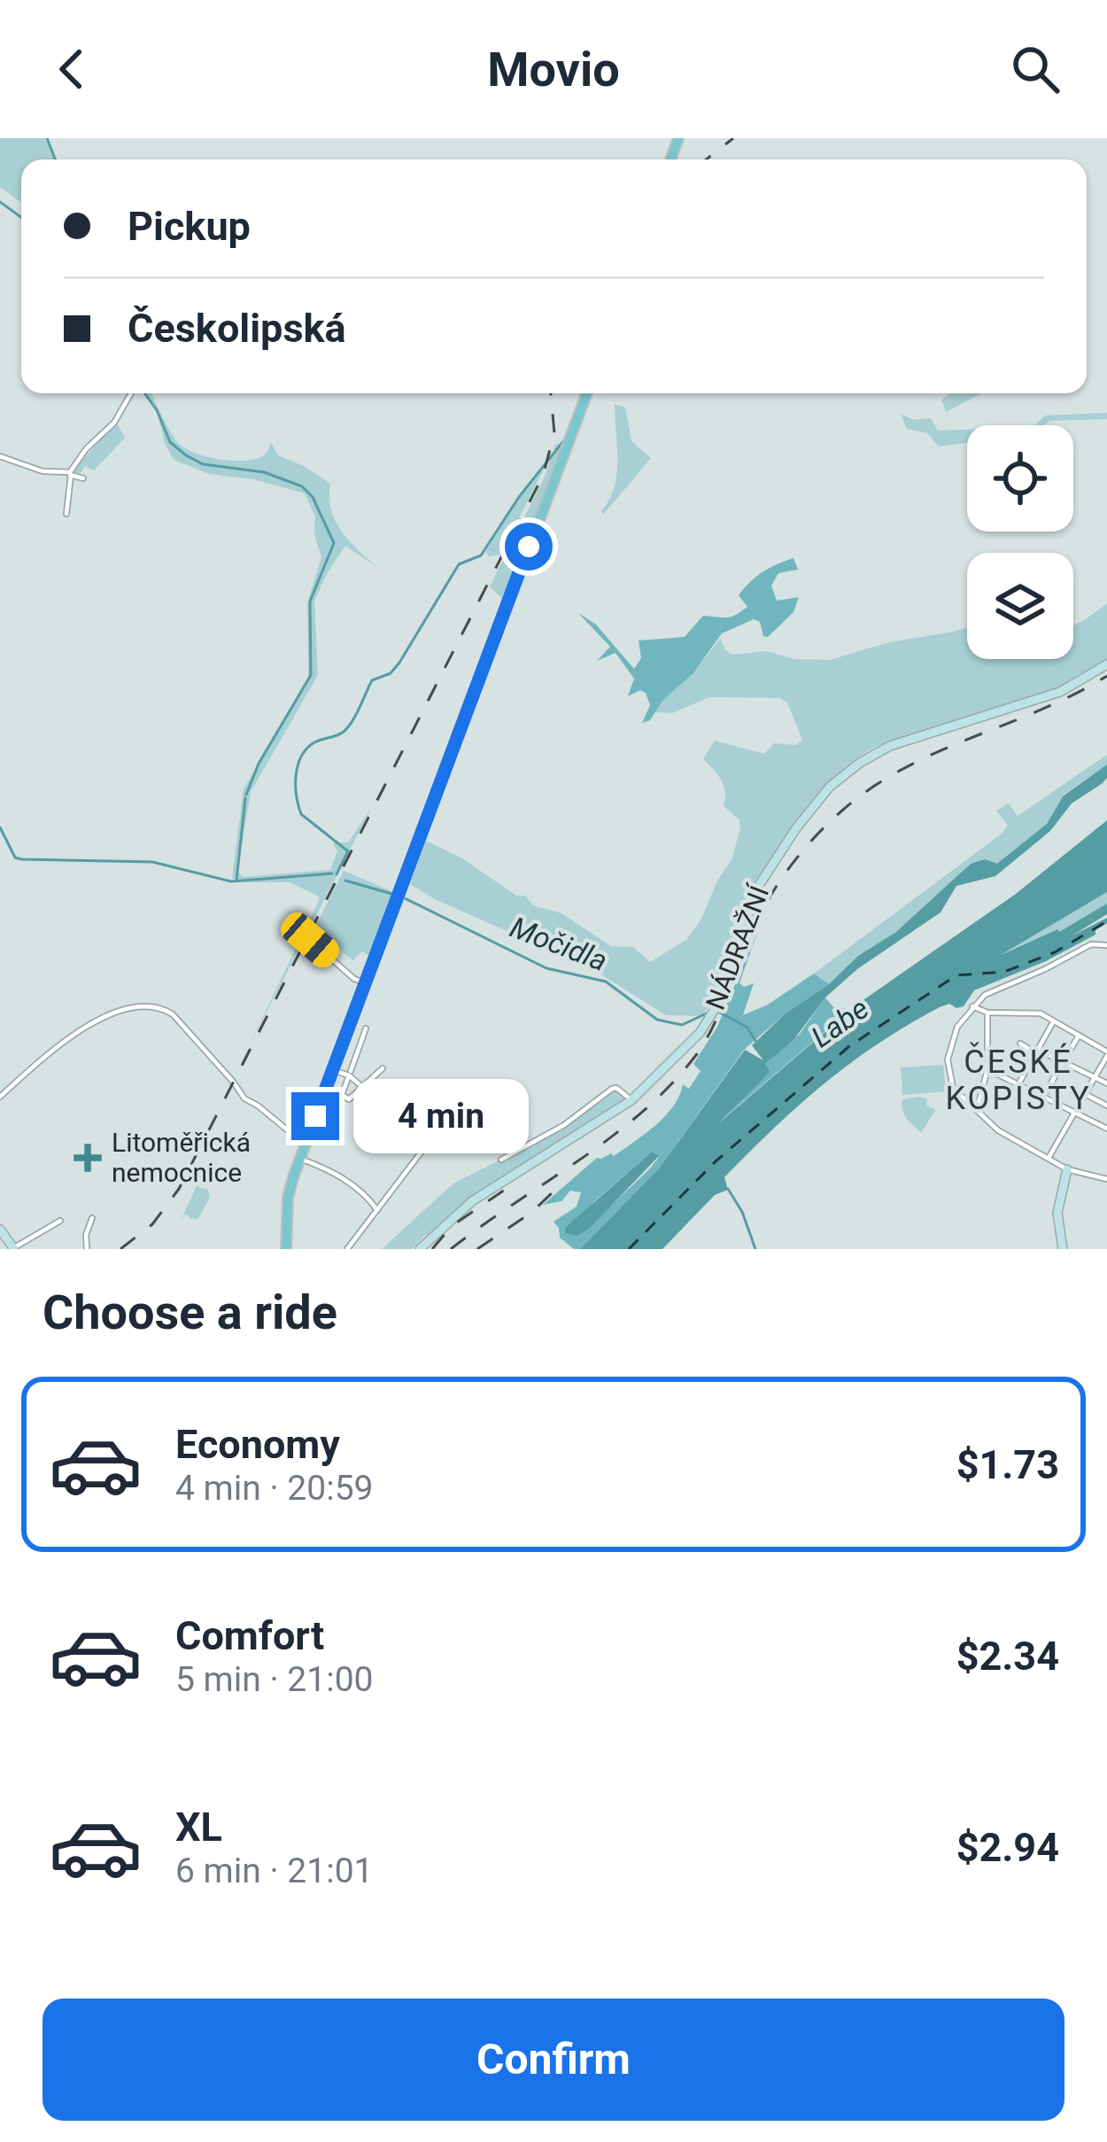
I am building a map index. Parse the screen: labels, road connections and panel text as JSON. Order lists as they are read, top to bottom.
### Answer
{
  "streets": {
    "main road": ["NÁDRAŽNÍ"]
  },
  "districts": ["ČESKÉ KOPISTY"],
  "water": ["Močidla", "Labe"],
  "places": {
    "health": ["Litoměřická nemocnice"]
  },
  "page": {
    "header": "Movio",
    "banner": ["Pickup", "Českolipská"],
    "bubble": "4 min",
    "heading": "Choose a ride",
    "list": [
      {
        "name": "Economy",
        "note": "4 min · 20:59",
        "value": "$1.73"
      },
      {
        "name": "Comfort",
        "note": "5 min · 21:00",
        "value": "$2.34"
      },
      {
        "name": "XL",
        "note": "6 min · 21:01",
        "value": "$2.94"
      }
    ],
    "buttons": "Confirm"
  }
}
